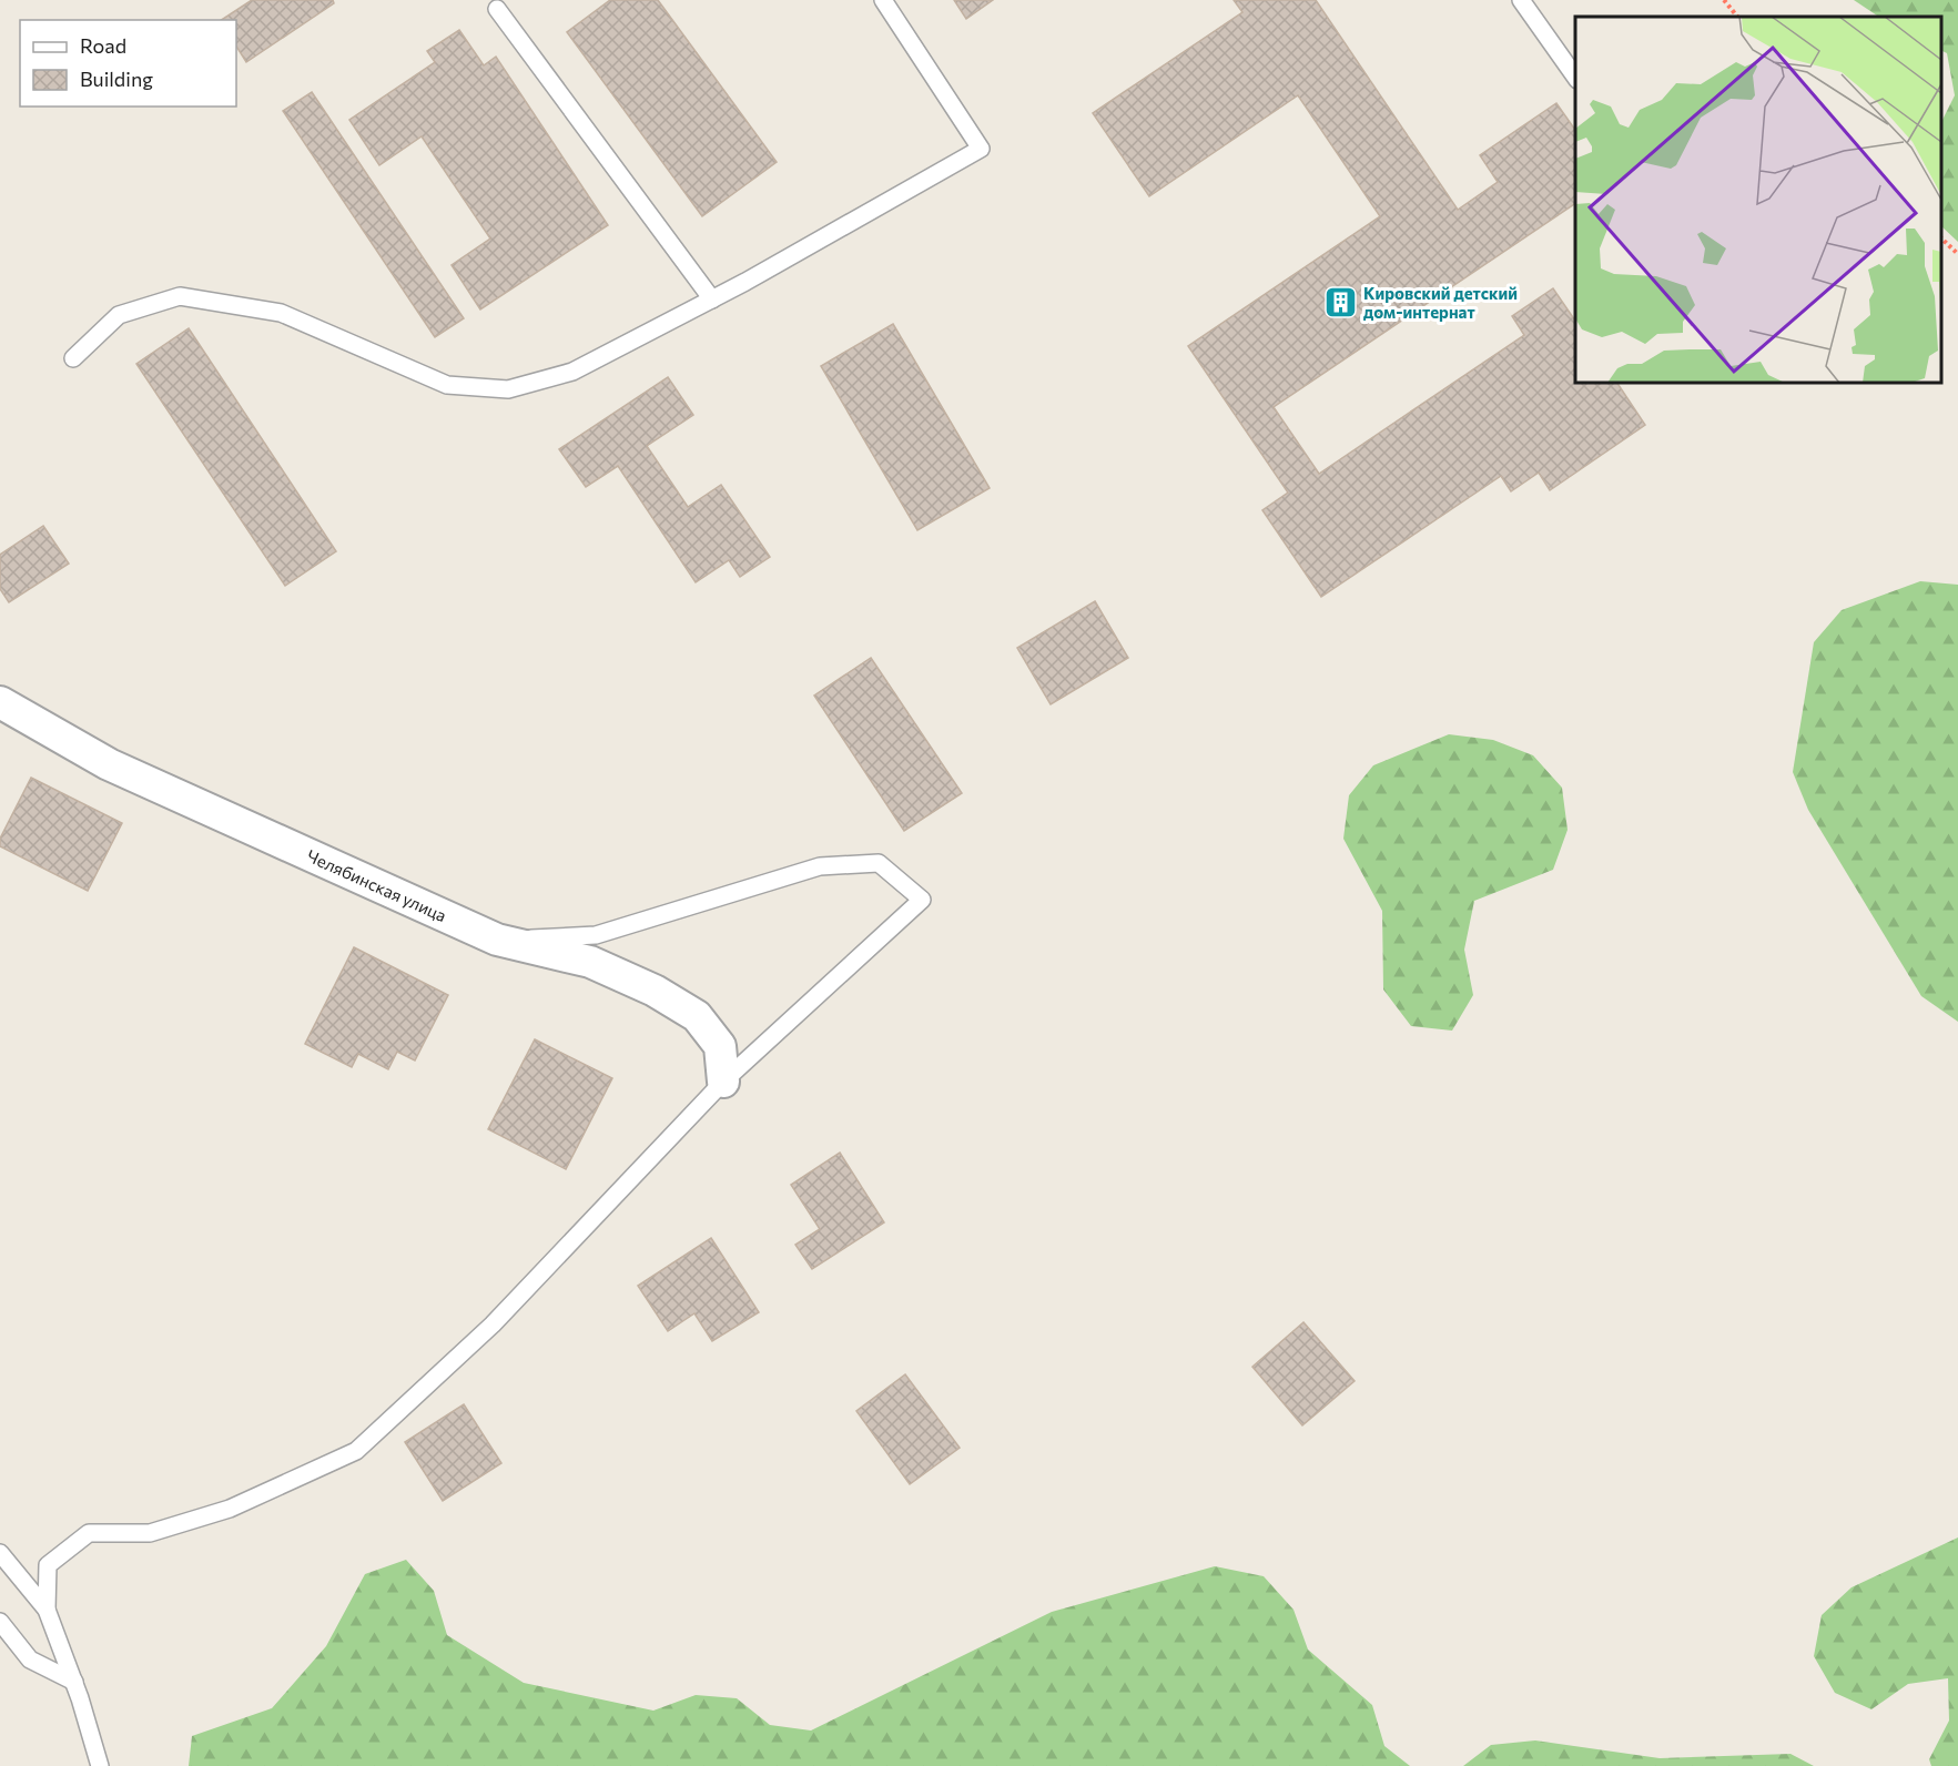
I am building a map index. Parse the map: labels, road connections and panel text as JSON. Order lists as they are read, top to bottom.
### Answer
{
  "streets": {
    "street": ["Челябинская улица"]
  },
  "places": {
    "building": ["Кировский детский дом-интернат"]
  },
  "legend": ["Road", "Building"]
}
